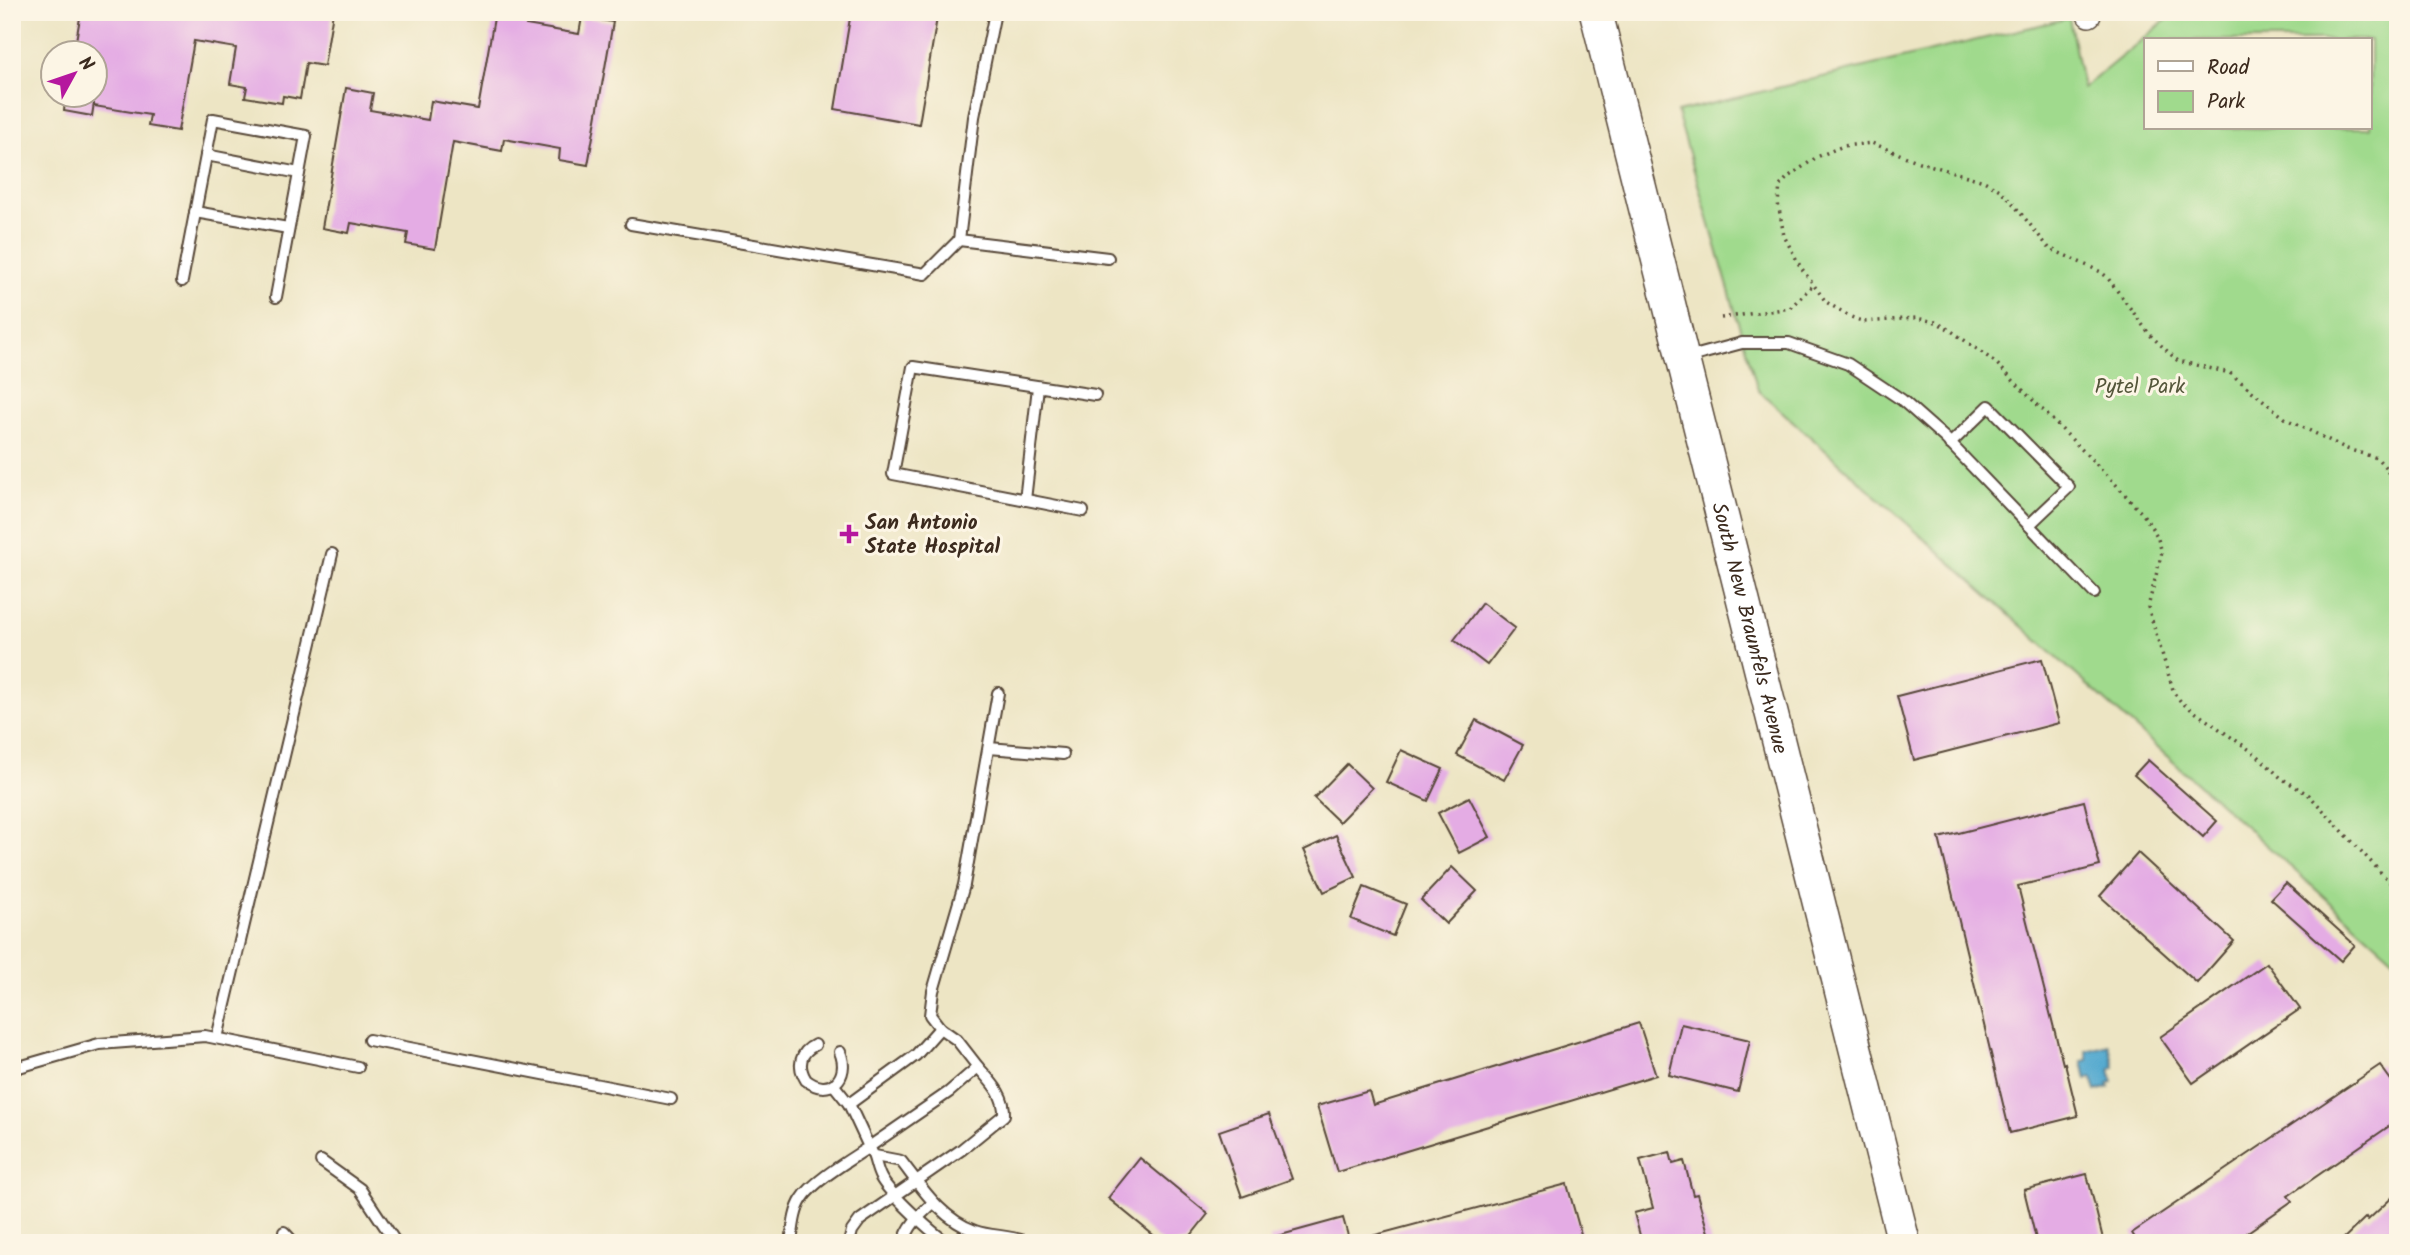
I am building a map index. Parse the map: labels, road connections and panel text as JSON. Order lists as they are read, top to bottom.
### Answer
{
  "streets": {
    "main road": ["South New Braunfels Avenue"]
  },
  "parks": ["Pytel Park"],
  "places": {
    "health": ["San Antonio State Hospital"]
  },
  "legend": ["Road", "Park"],
  "north": "top right"
}
